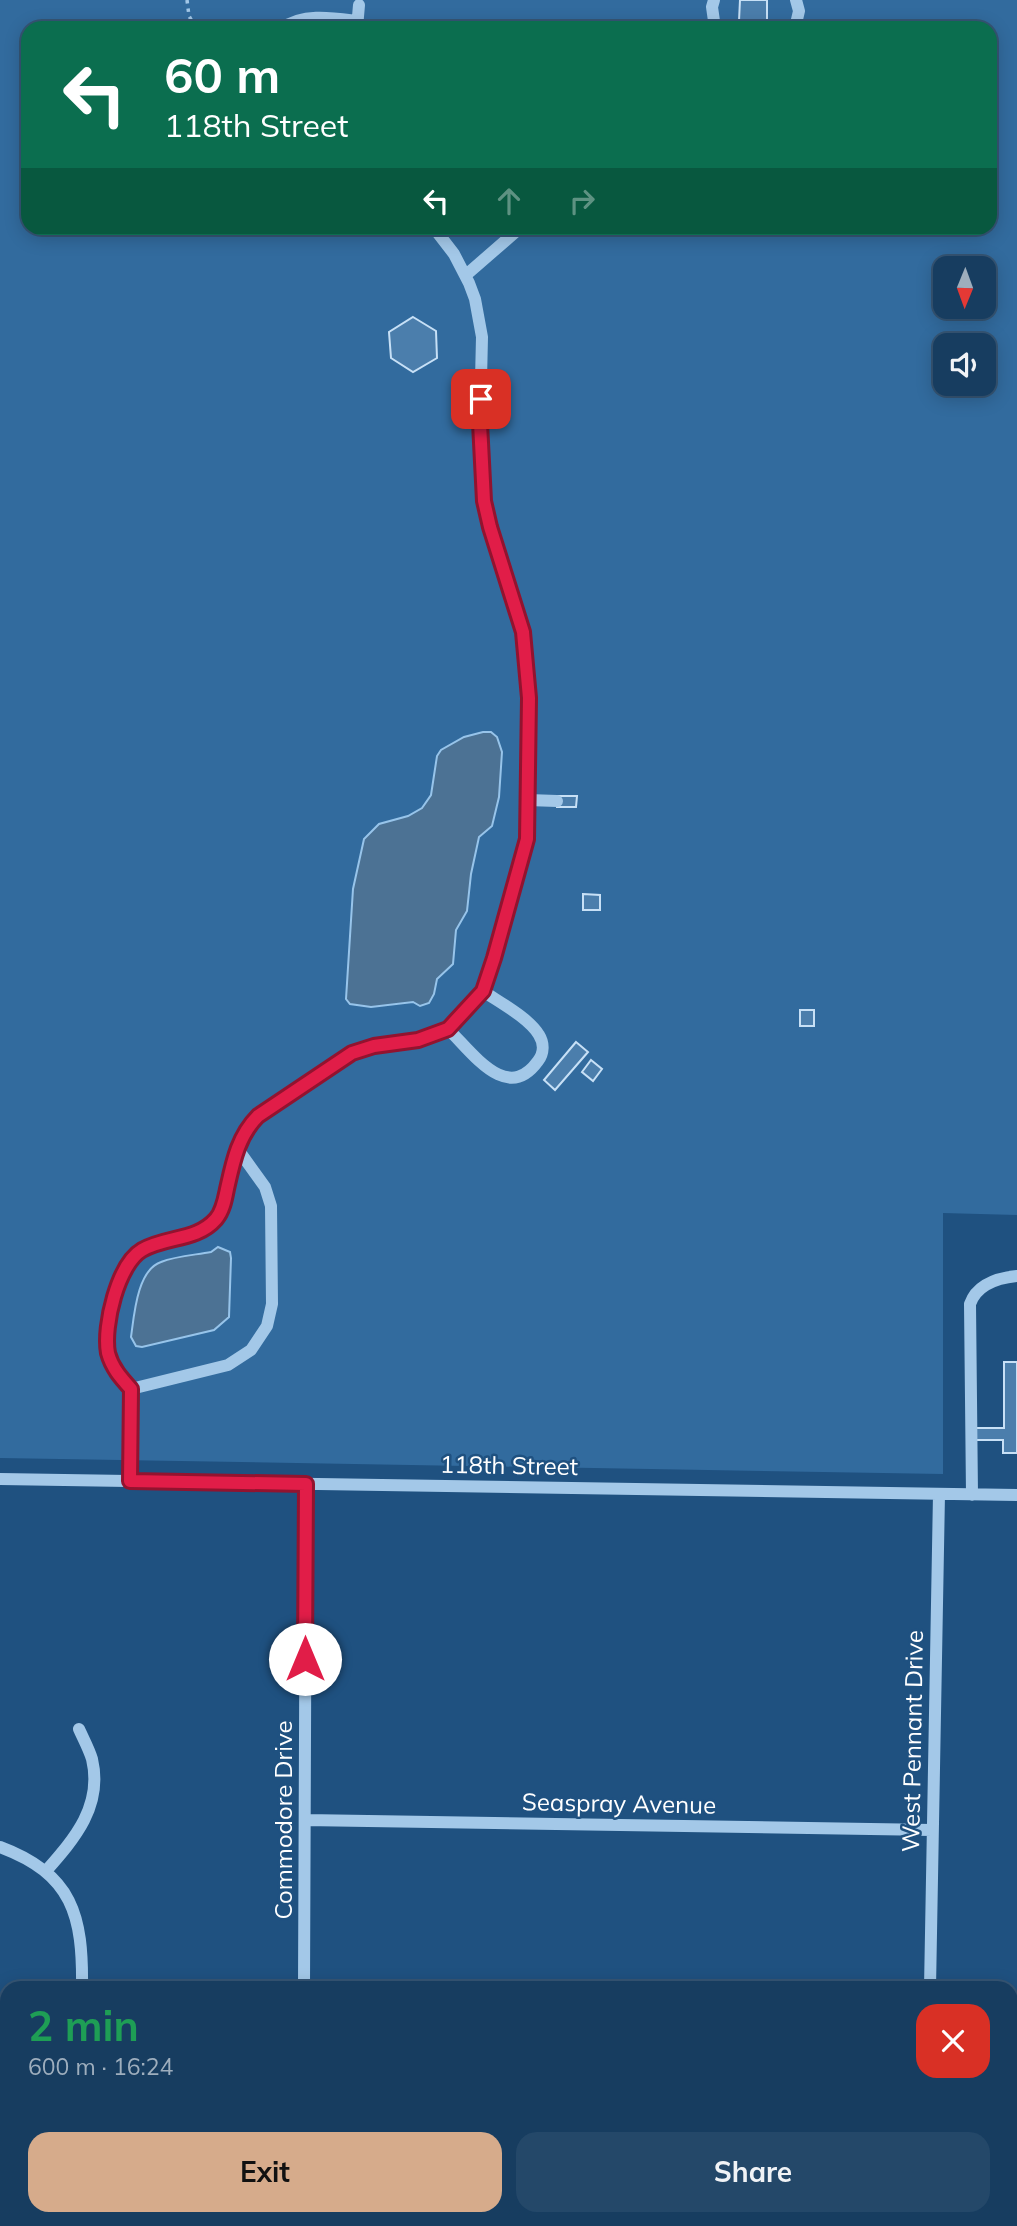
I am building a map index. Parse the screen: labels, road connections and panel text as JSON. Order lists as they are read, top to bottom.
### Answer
{
  "streets": {
    "street": [
      "118th Street",
      "West Pennant Drive",
      "Seaspray Avenue",
      "Commodore Drive"
    ]
  },
  "crossings": [
    ["118th Street", "West Pennant Drive"],
    ["118th Street", "Commodore Drive"],
    ["West Pennant Drive", "Seaspray Avenue"],
    ["Seaspray Avenue", "Commodore Drive"]
  ],
  "north": "bottom",
  "page": {
    "turn": ["60 m", "118th Street"],
    "heading": ["2 min", "600 m · 16:24"],
    "buttons": ["Exit", "Share"]
  }
}
